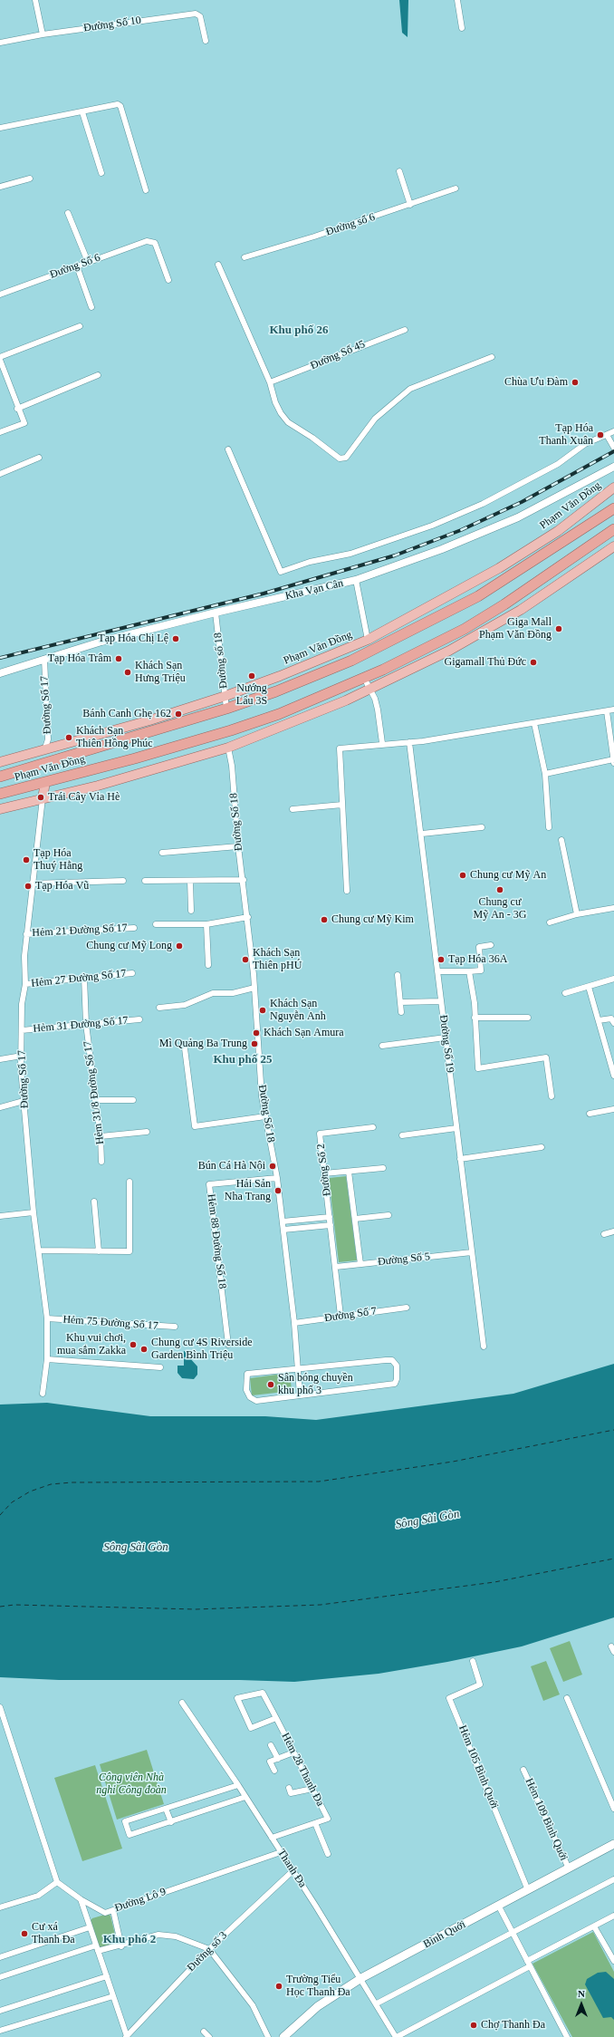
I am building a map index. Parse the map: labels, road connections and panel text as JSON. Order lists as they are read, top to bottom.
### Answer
{
  "streets": {
    "highway": ["Phạm Văn Đồng"],
    "main road": ["Bình Quới"],
    "street": [
      "Đường Số 10",
      "Đường số 6",
      "Đường Số 6",
      "Đường Số 45",
      "Kha Vạn Cân",
      "Đường số 18",
      "Đường Số 17",
      "Đường Số 18",
      "Hẻm 21 Đường Số 17",
      "Hẻm 27 Đường Số 17",
      "Hẻm 31 Đường Số 17",
      "Đường Số 19",
      "Hẻm 31/8 Đường Số 17",
      "Đường Số 2",
      "Hẻm 88 Đường Số 18",
      "Đường Số 5",
      "Đường Số 7",
      "Hẻm 75 Đường Số 17",
      "Hẻm 105 Bình Quới",
      "Hẻm 28 Thanh Đa",
      "Hẻm 109 Bình Quới",
      "Thanh Đa",
      "Đường Lô 9",
      "Đường số 3"
    ]
  },
  "crossings": [
    ["Phạm Văn Đồng", "Đường số 18"],
    ["Phạm Văn Đồng", "Đường Số 17"],
    ["Kha Vạn Cân", "Đường số 18"],
    ["Kha Vạn Cân", "Đường Số 17"],
    ["Đường Số 17", "Hẻm 21 Đường Số 17"],
    ["Đường Số 17", "Hẻm 27 Đường Số 17"],
    ["Đường Số 17", "Hẻm 31 Đường Số 17"],
    ["Đường Số 17", "Hẻm 75 Đường Số 17"],
    ["Đường Số 18", "Hẻm 88 Đường Số 18"],
    ["Đường Số 18", "Đường Số 7"],
    ["Hẻm 27 Đường Số 17", "Hẻm 31/8 Đường Số 17"],
    ["Hẻm 31 Đường Số 17", "Hẻm 31/8 Đường Số 17"],
    ["Đường Số 19", "Đường Số 5"],
    ["Đường Số 2", "Đường Số 5"],
    ["Đường Số 2", "Đường Số 7"],
    ["Hẻm 105 Bình Quới", "Bình Quới"],
    ["Hẻm 28 Thanh Đa", "Thanh Đa"],
    ["Hẻm 109 Bình Quới", "Bình Quới"],
    ["Thanh Đa", "Đường Lô 9"],
    ["Thanh Đa", "Bình Quới"],
    ["Thanh Đa", "Đường số 3"]
  ],
  "districts": ["Khu phố 26", "Khu phố 25", "Khu phố 2"],
  "water": ["Sông Sài Gòn"],
  "parks": ["Công viên Nhà nghỉ Công đoàn"],
  "places": [
    "Chùa Ưu Đàm",
    "Tạp Hóa Thanh Xuân",
    "Giga Mall Phạm Văn Đồng",
    "Tạp Hóa Chị Lệ",
    "Tạp Hóa Trâm",
    "Gigamall Thủ Đức",
    "Khách Sạn Hưng Triệu",
    "Nướng Lẩu 3S",
    "Bánh Canh Ghẹ 162",
    "Khách Sạn Thiên Hồng Phúc",
    "Trái Cây Vỉa Hè",
    "Tạp Hóa Thuý Hằng",
    "Chung cư Mỹ An",
    "Tạp Hóa Vũ",
    "Chung cư Mỹ An - 3G",
    "Chung cư Mỹ Kim",
    "Chung cư Mỹ Long",
    "Khách Sạn Thiên pHÚ",
    "Tạp Hóa 36A",
    "Khách Sạn Nguyễn Anh",
    "Khách Sạn Amura",
    "Mì Quảng Ba Trung",
    "Bún Cá Hà Nội",
    "Hải Sản Nha Trang",
    "Khu vui chơi, mua sắm Zakka",
    "Chung cư 4S Riverside Garden Bình Triệu",
    "Sân bóng chuyền khu phố 3",
    "Cư xá Thanh Đa",
    "Trường Tiểu Học Thanh Đa",
    "Chợ Thanh Đa"
  ],
  "north": "top"
}
